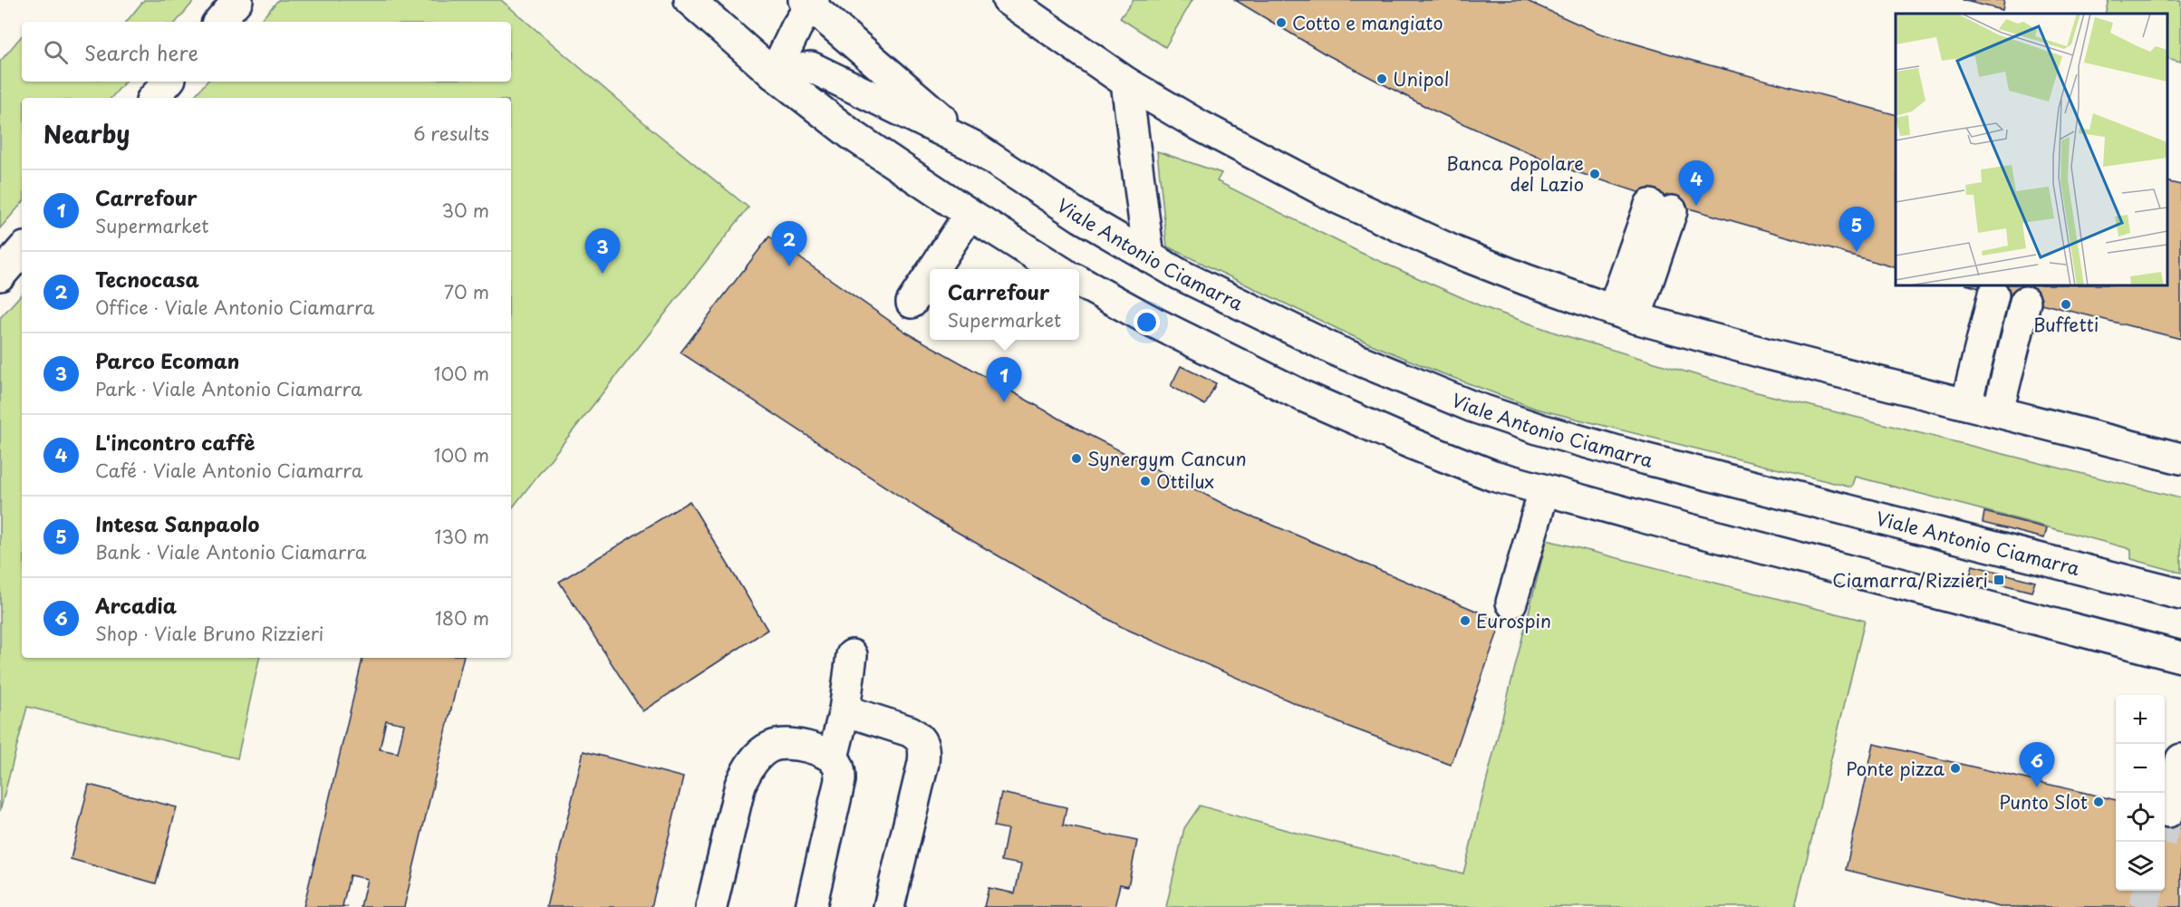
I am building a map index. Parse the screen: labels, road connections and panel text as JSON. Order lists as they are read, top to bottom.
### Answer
{
  "streets": {
    "street": ["Viale Antonio Ciamarra"]
  },
  "places": {
    "other": [
      "Cotto e mangiato",
      "Unipol",
      "Banca Popolare del Lazio",
      "Buffetti",
      "Synergym Cancun",
      "Ottilux",
      "Eurospin",
      "Ponte pizza",
      "Punto Slot"
    ],
    "transit": ["Ciamarra/Rizzieri"]
  },
  "page": {
    "search": "Search here",
    "heading": ["Nearby", "6 results"],
    "pins": [
      "4",
      "5",
      "2",
      "3",
      "1",
      "6"
    ],
    "list": [
      {
        "mark": "1",
        "name": "Carrefour",
        "note": "Supermarket",
        "value": "30 m"
      },
      {
        "mark": "2",
        "name": "Tecnocasa",
        "note": "Office · Viale Antonio Ciamarra",
        "value": "70 m"
      },
      {
        "mark": "3",
        "name": "Parco Ecoman",
        "note": "Park · Viale Antonio Ciamarra",
        "value": "100 m"
      },
      {
        "mark": "4",
        "name": "L'incontro caffè",
        "note": "Café · Viale Antonio Ciamarra",
        "value": "100 m"
      },
      {
        "mark": "5",
        "name": "Intesa Sanpaolo",
        "note": "Bank · Viale Antonio Ciamarra",
        "value": "130 m"
      },
      {
        "mark": "6",
        "name": "Arcadia",
        "note": "Shop · Viale Bruno Rizzieri",
        "value": "180 m"
      }
    ],
    "popup": ["Carrefour", "Supermarket"],
    "map_buttons": ["+", "−"]
  }
}
